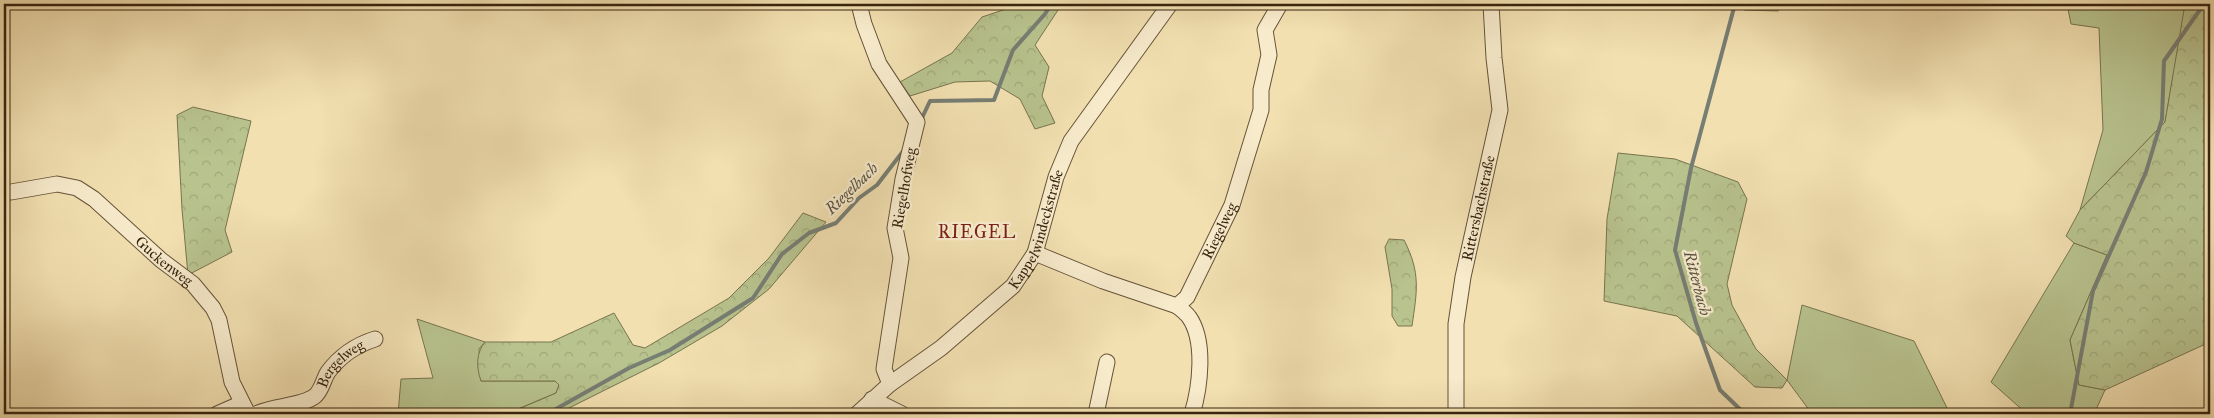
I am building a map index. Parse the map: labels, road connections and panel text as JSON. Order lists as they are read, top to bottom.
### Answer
{
  "streets": {
    "street": [
      "Riegelhofweg",
      "Rittersbachstraße",
      "Kappelwindeckstraße",
      "Riegelweg",
      "Guckenweg",
      "Bergelweg"
    ]
  },
  "crossings": [
    ["Riegelhofweg", "Kappelwindeckstraße"]
  ],
  "districts": ["RIEGEL"],
  "water": ["Riegelbach", "Ritterbach"]
}
